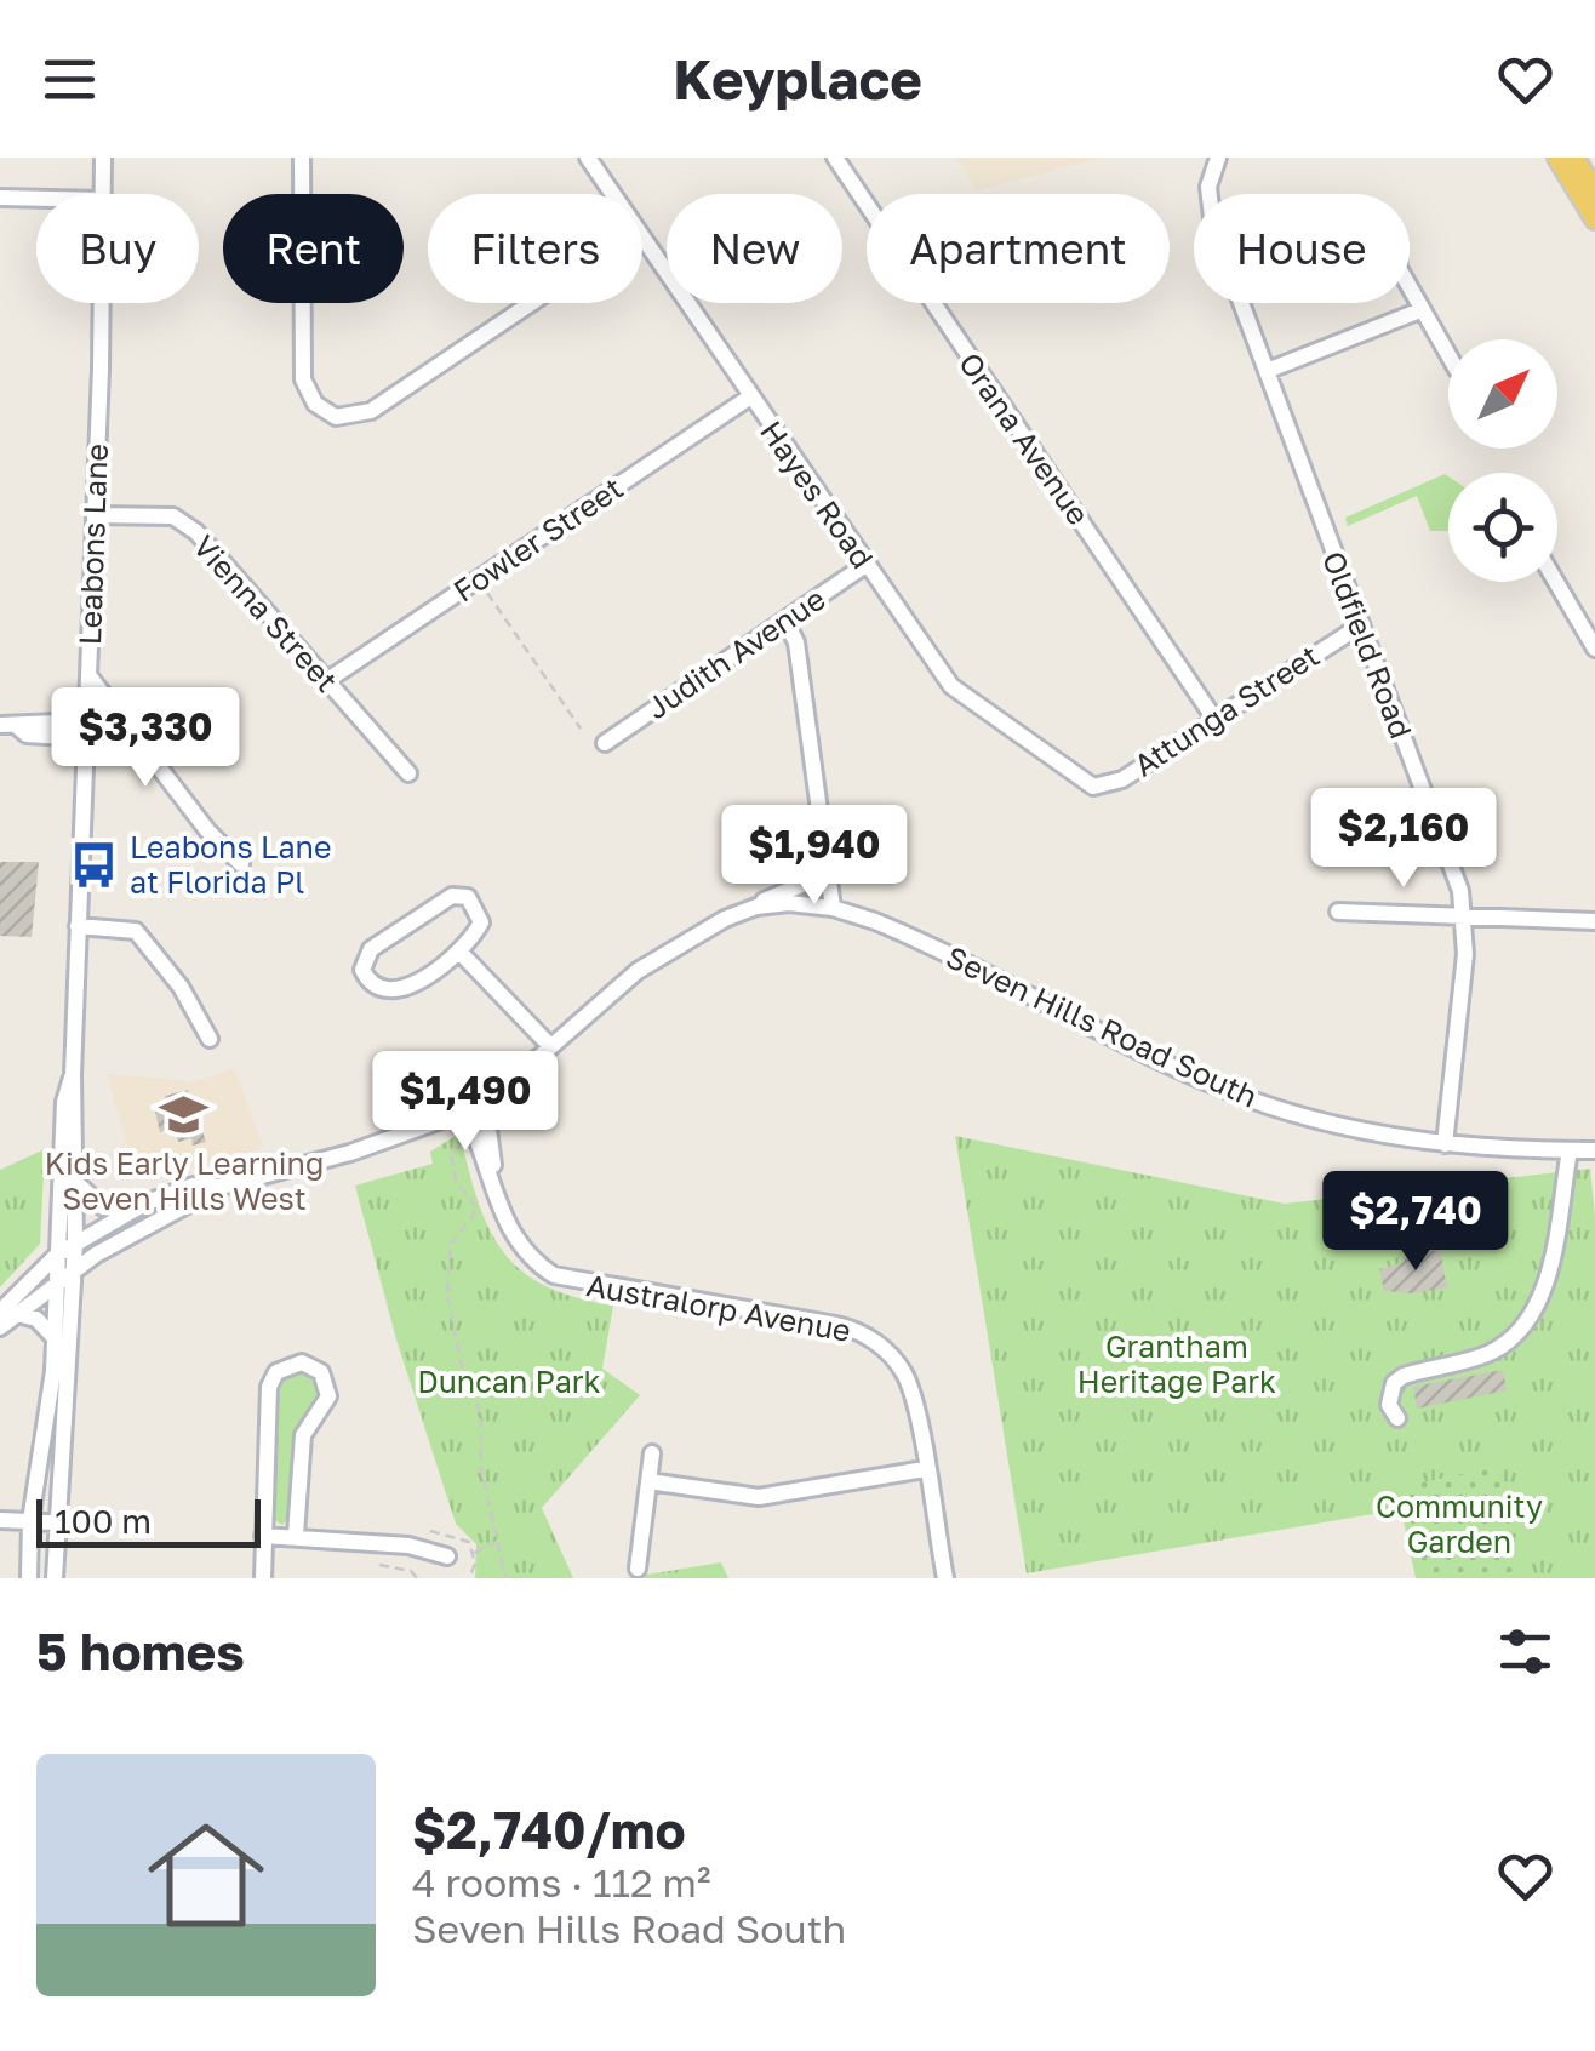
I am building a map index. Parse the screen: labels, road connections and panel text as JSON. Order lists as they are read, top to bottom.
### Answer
{
  "streets": {
    "street": [
      "Orana Avenue",
      "Hayes Road",
      "Fowler Street",
      "Leabons Lane",
      "Vienna Street",
      "Oldfield Road",
      "Judith Avenue",
      "Attunga Street",
      "Seven Hills Road South",
      "Australorp Avenue"
    ]
  },
  "crossings": [
    ["Orana Avenue", "Attunga Street"],
    ["Hayes Road", "Fowler Street"],
    ["Hayes Road", "Judith Avenue"],
    ["Hayes Road", "Attunga Street"],
    ["Fowler Street", "Vienna Street"],
    ["Leabons Lane", "Vienna Street"],
    ["Leabons Lane", "Seven Hills Road South"],
    ["Oldfield Road", "Attunga Street"],
    ["Oldfield Road", "Seven Hills Road South"],
    ["Seven Hills Road South", "Australorp Avenue"]
  ],
  "parks": ["Grantham Heritage Park", "Duncan Park", "Community Garden"],
  "places": {
    "bus stop": ["Leabons Lane at Florida Pl"],
    "school or university": ["Kids Early Learning Seven Hills West"]
  },
  "scale_bar": "100 m",
  "north": "top right",
  "page": {
    "header": "Keyplace",
    "chip": [
      "Buy",
      "Rent",
      "Filters",
      "New",
      "Apartment",
      "House"
    ],
    "price": [
      "$3,330",
      "$2,160",
      "$1,940",
      "$1,490",
      "$2,740"
    ],
    "scale": "100 m",
    "heading": "5 homes",
    "list": [
      {
        "name": "$2,740/mo",
        "note": "4 rooms · 112 m² · Seven Hills Road South"
      }
    ]
  }
}
